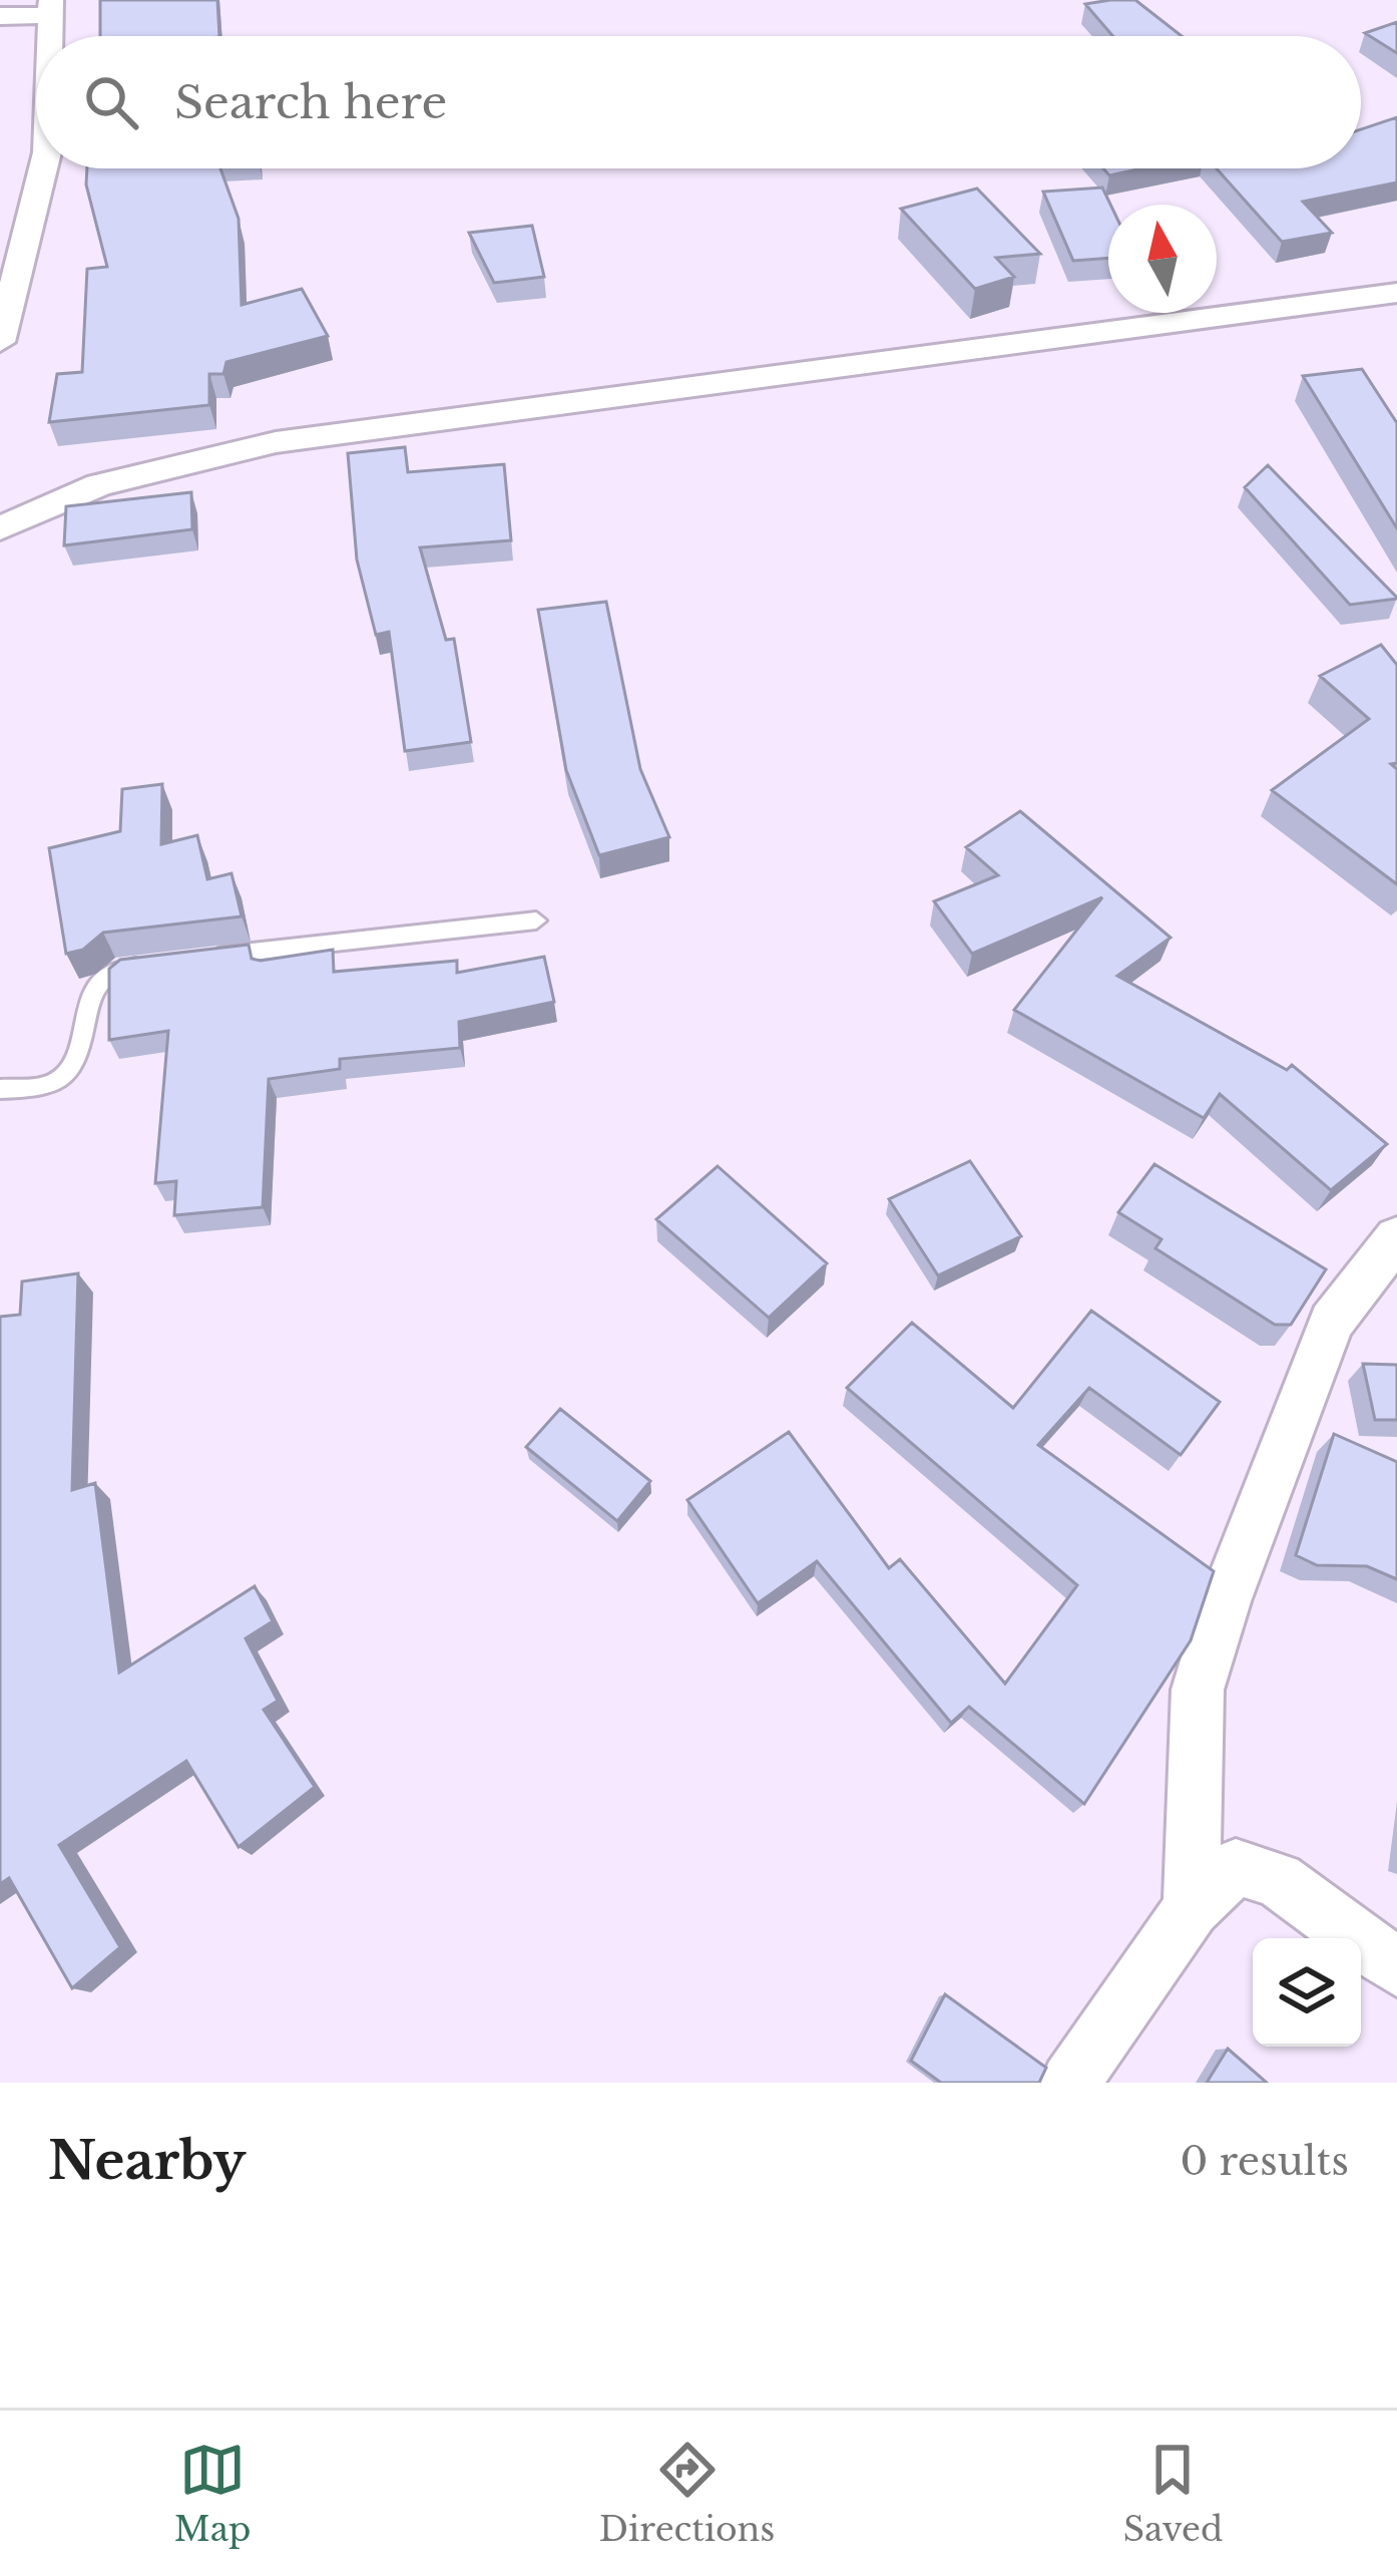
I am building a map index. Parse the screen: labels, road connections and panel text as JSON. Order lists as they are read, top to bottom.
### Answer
{
  "north": "top",
  "page": {
    "search": "Search here",
    "heading": ["Nearby", "0 results"],
    "nav": ["Map", "Directions", "Saved"]
  }
}
